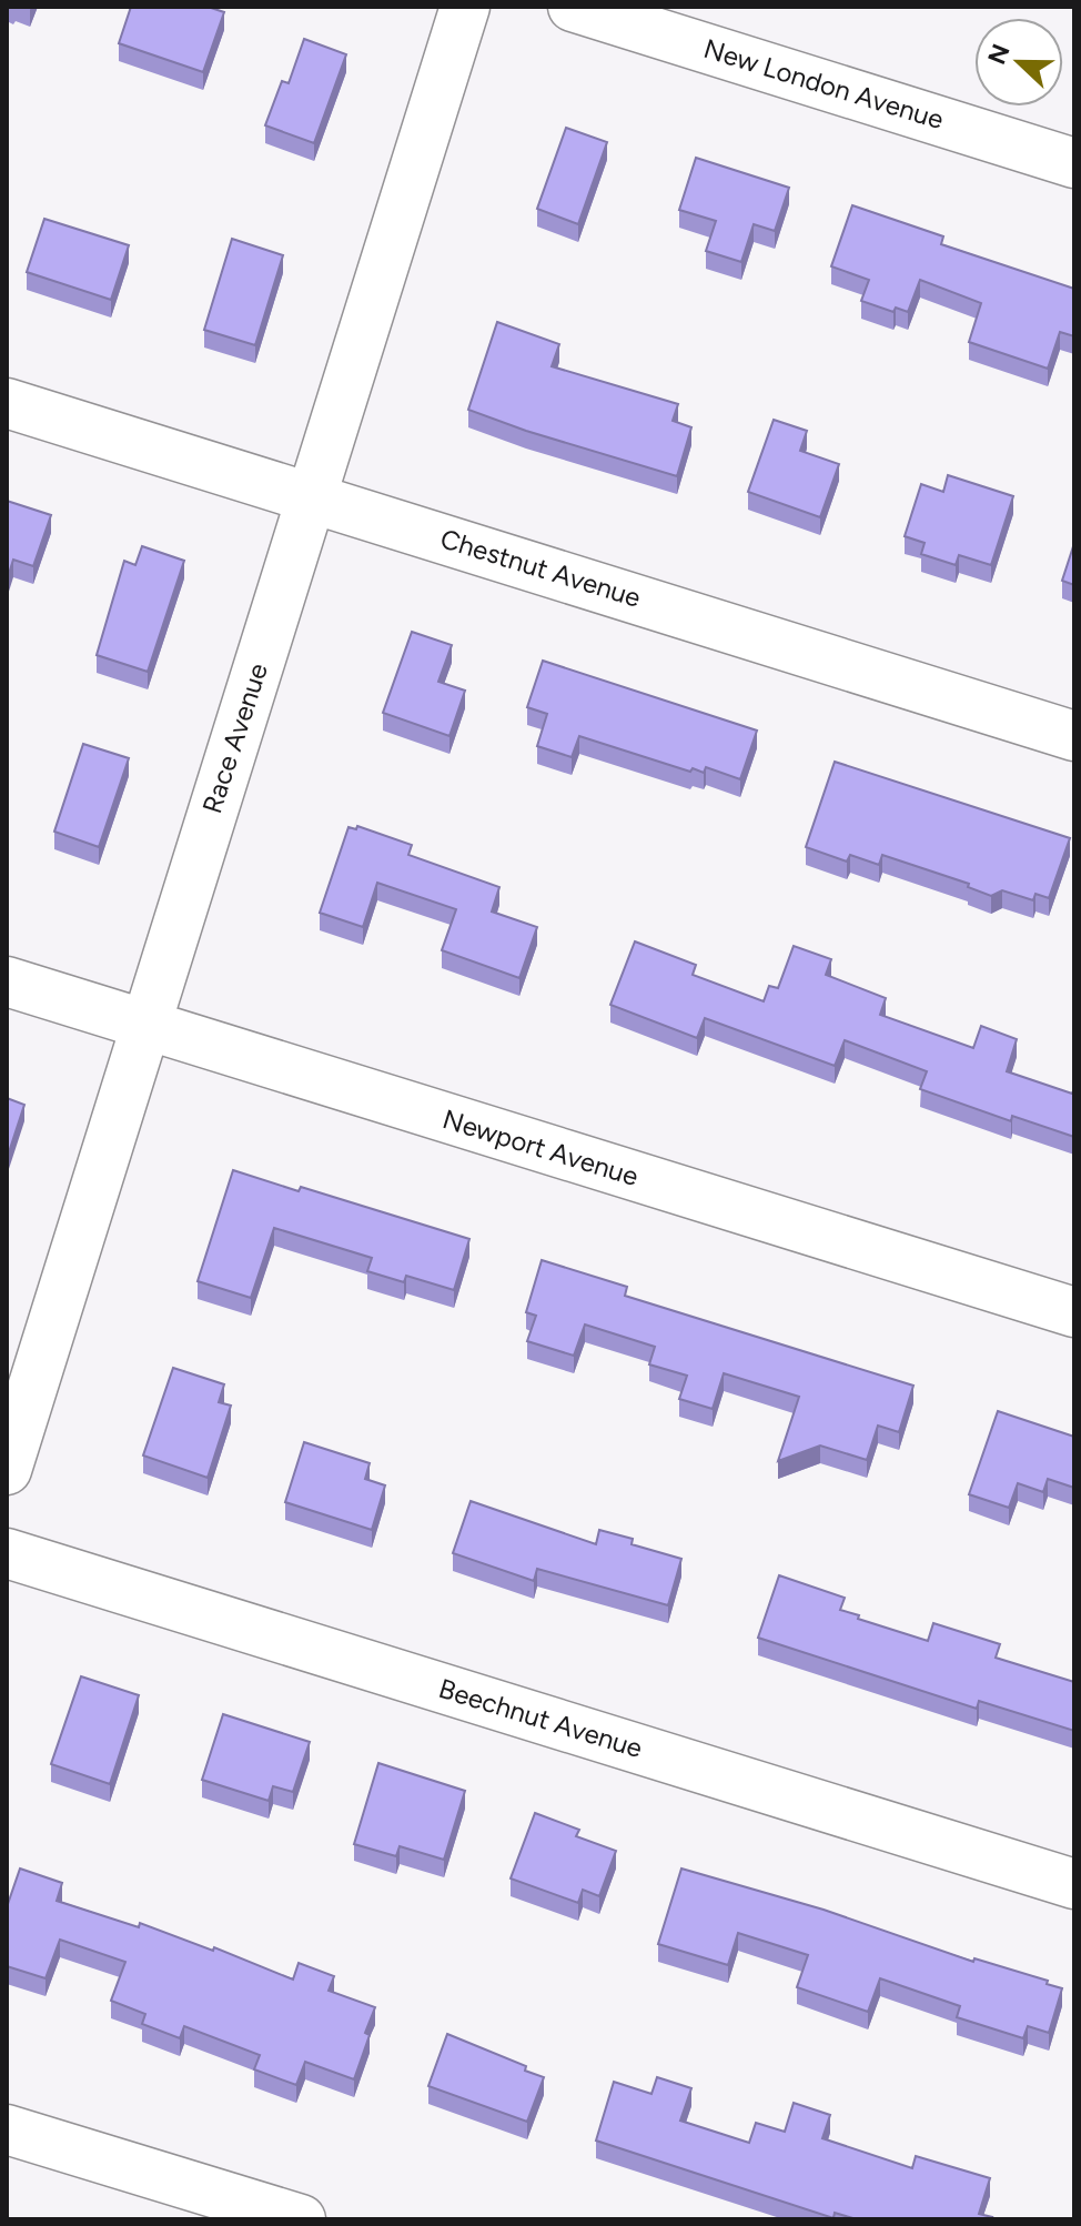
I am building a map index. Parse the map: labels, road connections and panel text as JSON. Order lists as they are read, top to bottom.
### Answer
{
  "streets": {
    "street": [
      "New London Avenue",
      "Chestnut Avenue",
      "Race Avenue",
      "Newport Avenue",
      "Beechnut Avenue"
    ]
  },
  "crossings": [
    ["Chestnut Avenue", "Race Avenue"],
    ["Race Avenue", "Newport Avenue"]
  ],
  "north": "left"
}
